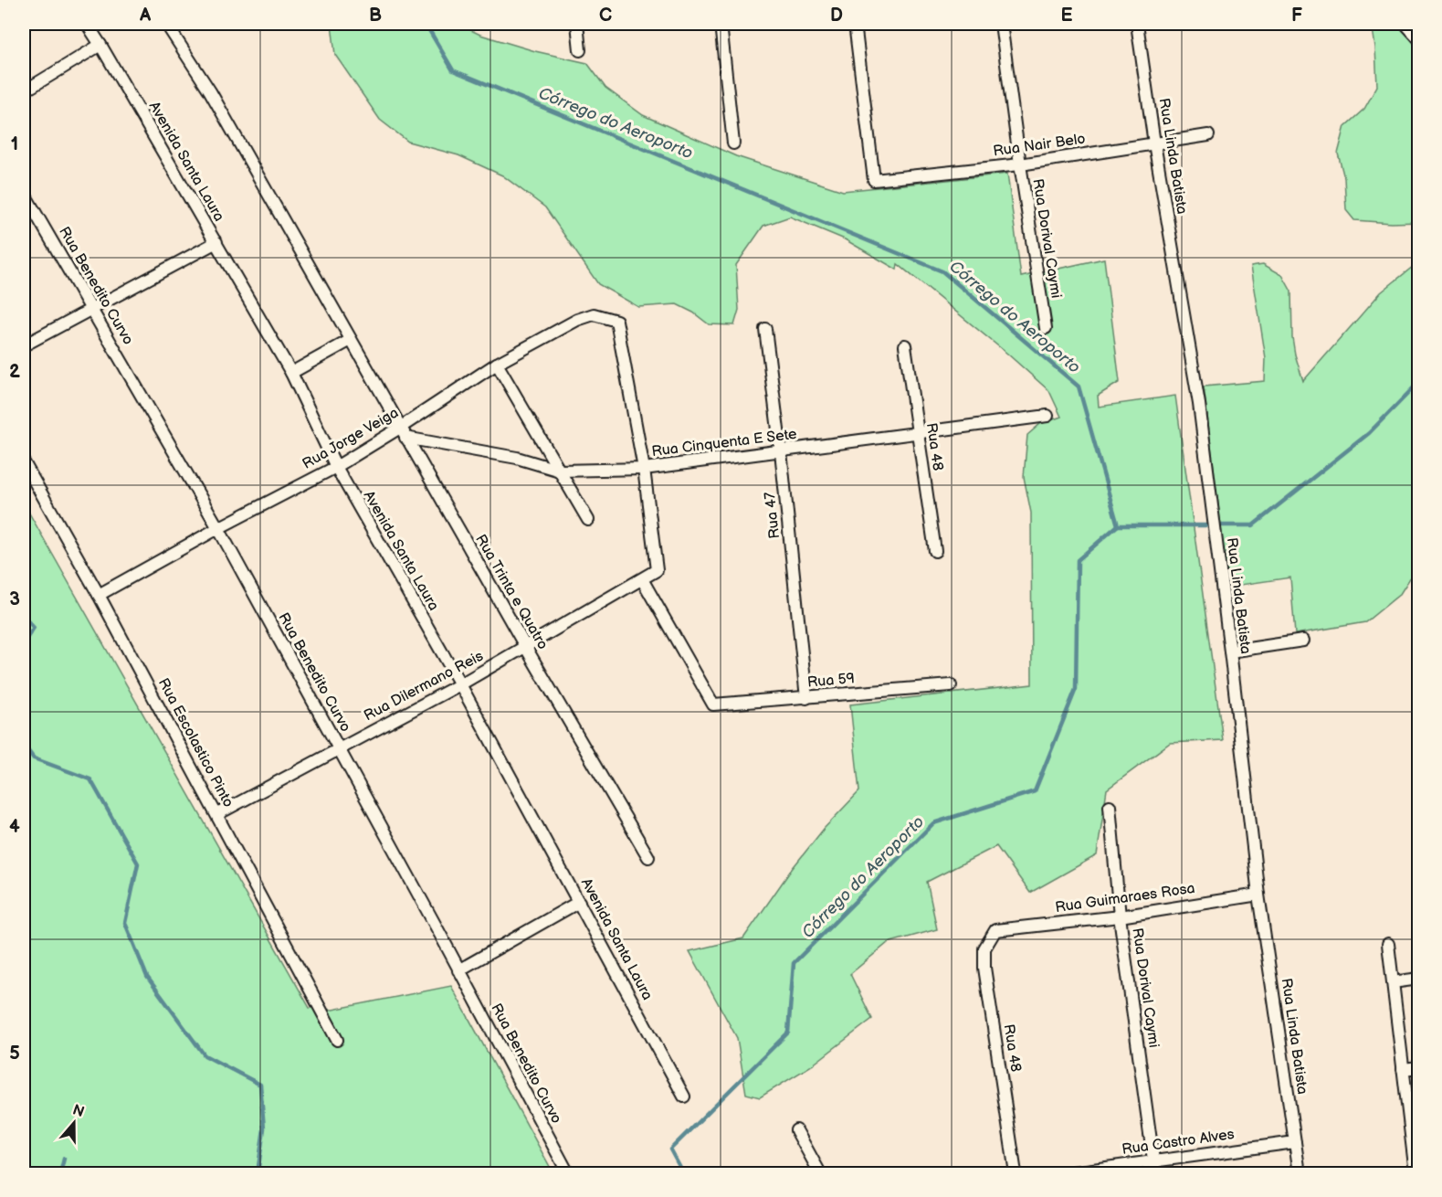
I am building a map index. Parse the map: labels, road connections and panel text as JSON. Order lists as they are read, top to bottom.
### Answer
{
  "streets": {
    "street": [
      "Rua Nair Belo",
      "Rua Linda Batista",
      "Avenida Santa Laura",
      "Rua Dorival Caymi",
      "Rua Benedito Curvo",
      "Rua Jorge Veiga",
      "Rua Cinquenta E Sete",
      "Rua 48",
      "Rua 47",
      "Rua Trinta e Quatro",
      "Rua 59",
      "Rua Dilermano Reis",
      "Rua Escolastico Pinto",
      "Rua Guimaraes Rosa",
      "Rua Castro Alves"
    ]
  },
  "crossings": [
    ["Rua Nair Belo", "Rua Linda Batista"],
    ["Rua Nair Belo", "Rua Dorival Caymi"],
    ["Rua Linda Batista", "Rua Guimaraes Rosa"],
    ["Rua Linda Batista", "Rua Castro Alves"],
    ["Avenida Santa Laura", "Rua Jorge Veiga"],
    ["Avenida Santa Laura", "Rua Dilermano Reis"],
    ["Rua Dorival Caymi", "Rua Guimaraes Rosa"],
    ["Rua Dorival Caymi", "Rua Castro Alves"],
    ["Rua Benedito Curvo", "Rua Jorge Veiga"],
    ["Rua Benedito Curvo", "Rua Dilermano Reis"],
    ["Rua Jorge Veiga", "Rua Cinquenta E Sete"],
    ["Rua Jorge Veiga", "Rua Trinta e Quatro"],
    ["Rua Jorge Veiga", "Rua Escolastico Pinto"],
    ["Rua Cinquenta E Sete", "Rua 48"],
    ["Rua Cinquenta E Sete", "Rua 47"],
    ["Rua Cinquenta E Sete", "Rua Trinta e Quatro"],
    ["Rua 48", "Rua Guimaraes Rosa"],
    ["Rua 47", "Rua 59"],
    ["Rua Trinta e Quatro", "Rua Dilermano Reis"],
    ["Rua 59", "Rua Dilermano Reis"],
    ["Rua Dilermano Reis", "Rua Escolastico Pinto"]
  ],
  "water": ["Córrego do Aeroporto"],
  "north": "top",
  "grid": {
    "columns": [
      "A",
      "B",
      "C",
      "D",
      "E",
      "F"
    ],
    "rows": [
      "1",
      "2",
      "3",
      "4",
      "5"
    ]
  }
}
